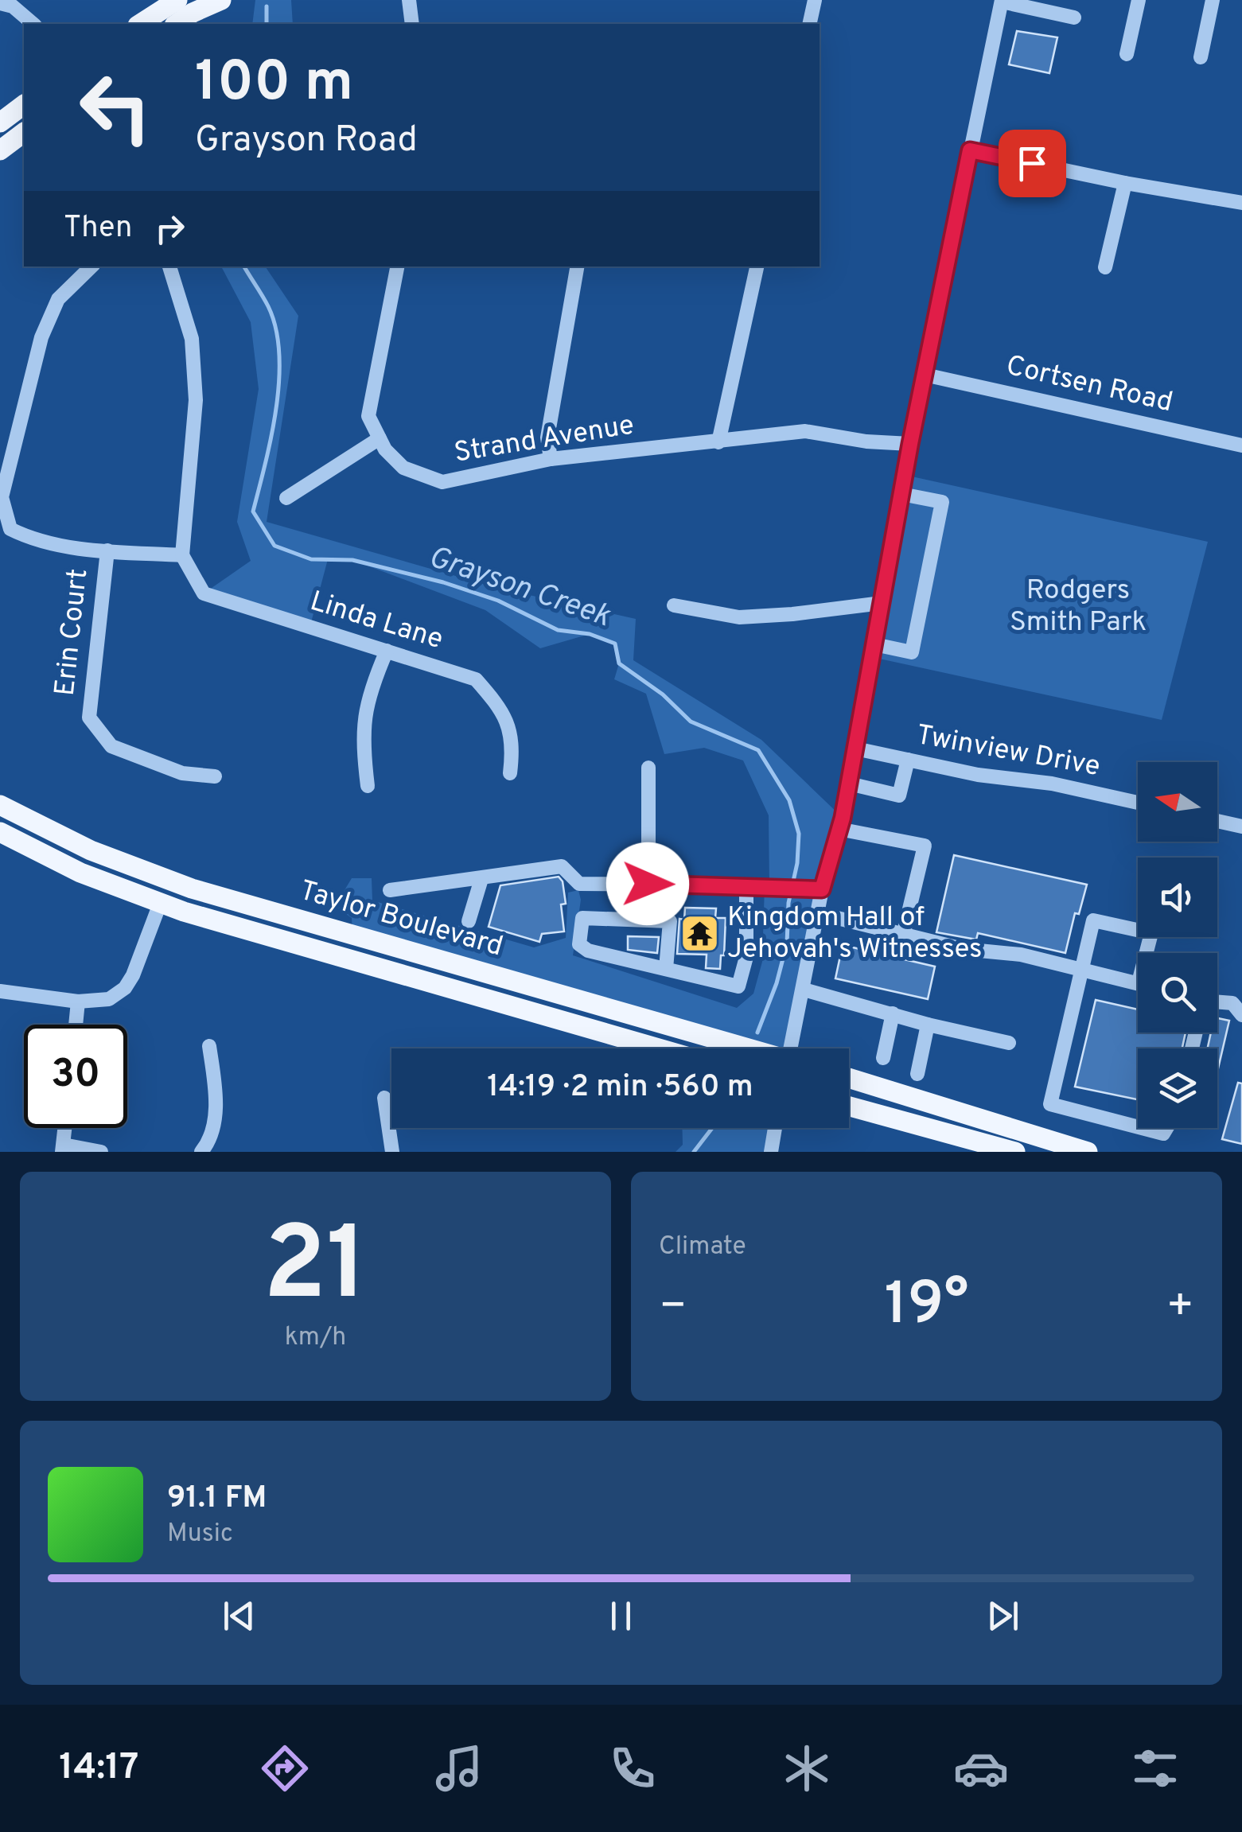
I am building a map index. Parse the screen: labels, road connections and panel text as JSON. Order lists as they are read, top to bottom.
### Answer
{
  "streets": {
    "main road": ["Taylor Boulevard"],
    "street": [
      "Cortsen Road",
      "Strand Avenue",
      "Linda Lane",
      "Erin Court",
      "Twinview Drive"
    ]
  },
  "water": ["Grayson Creek"],
  "parks": ["Rodgers Smith Park"],
  "places": {
    "temple": ["Kingdom Hall of Jehovah's Witnesses"]
  },
  "north": "left",
  "page": {
    "turn": ["100 m", "Grayson Road"],
    "then": "Then",
    "limit": "30",
    "trip": "14:19 · 2 min · 560 m",
    "tile": [
      ["21", "km/h"],
      "Climate"
    ],
    "heat": ["−", "19°", "+"],
    "song": ["91.1 FM", "Music"],
    "tabs": "14:17"
  }
}
